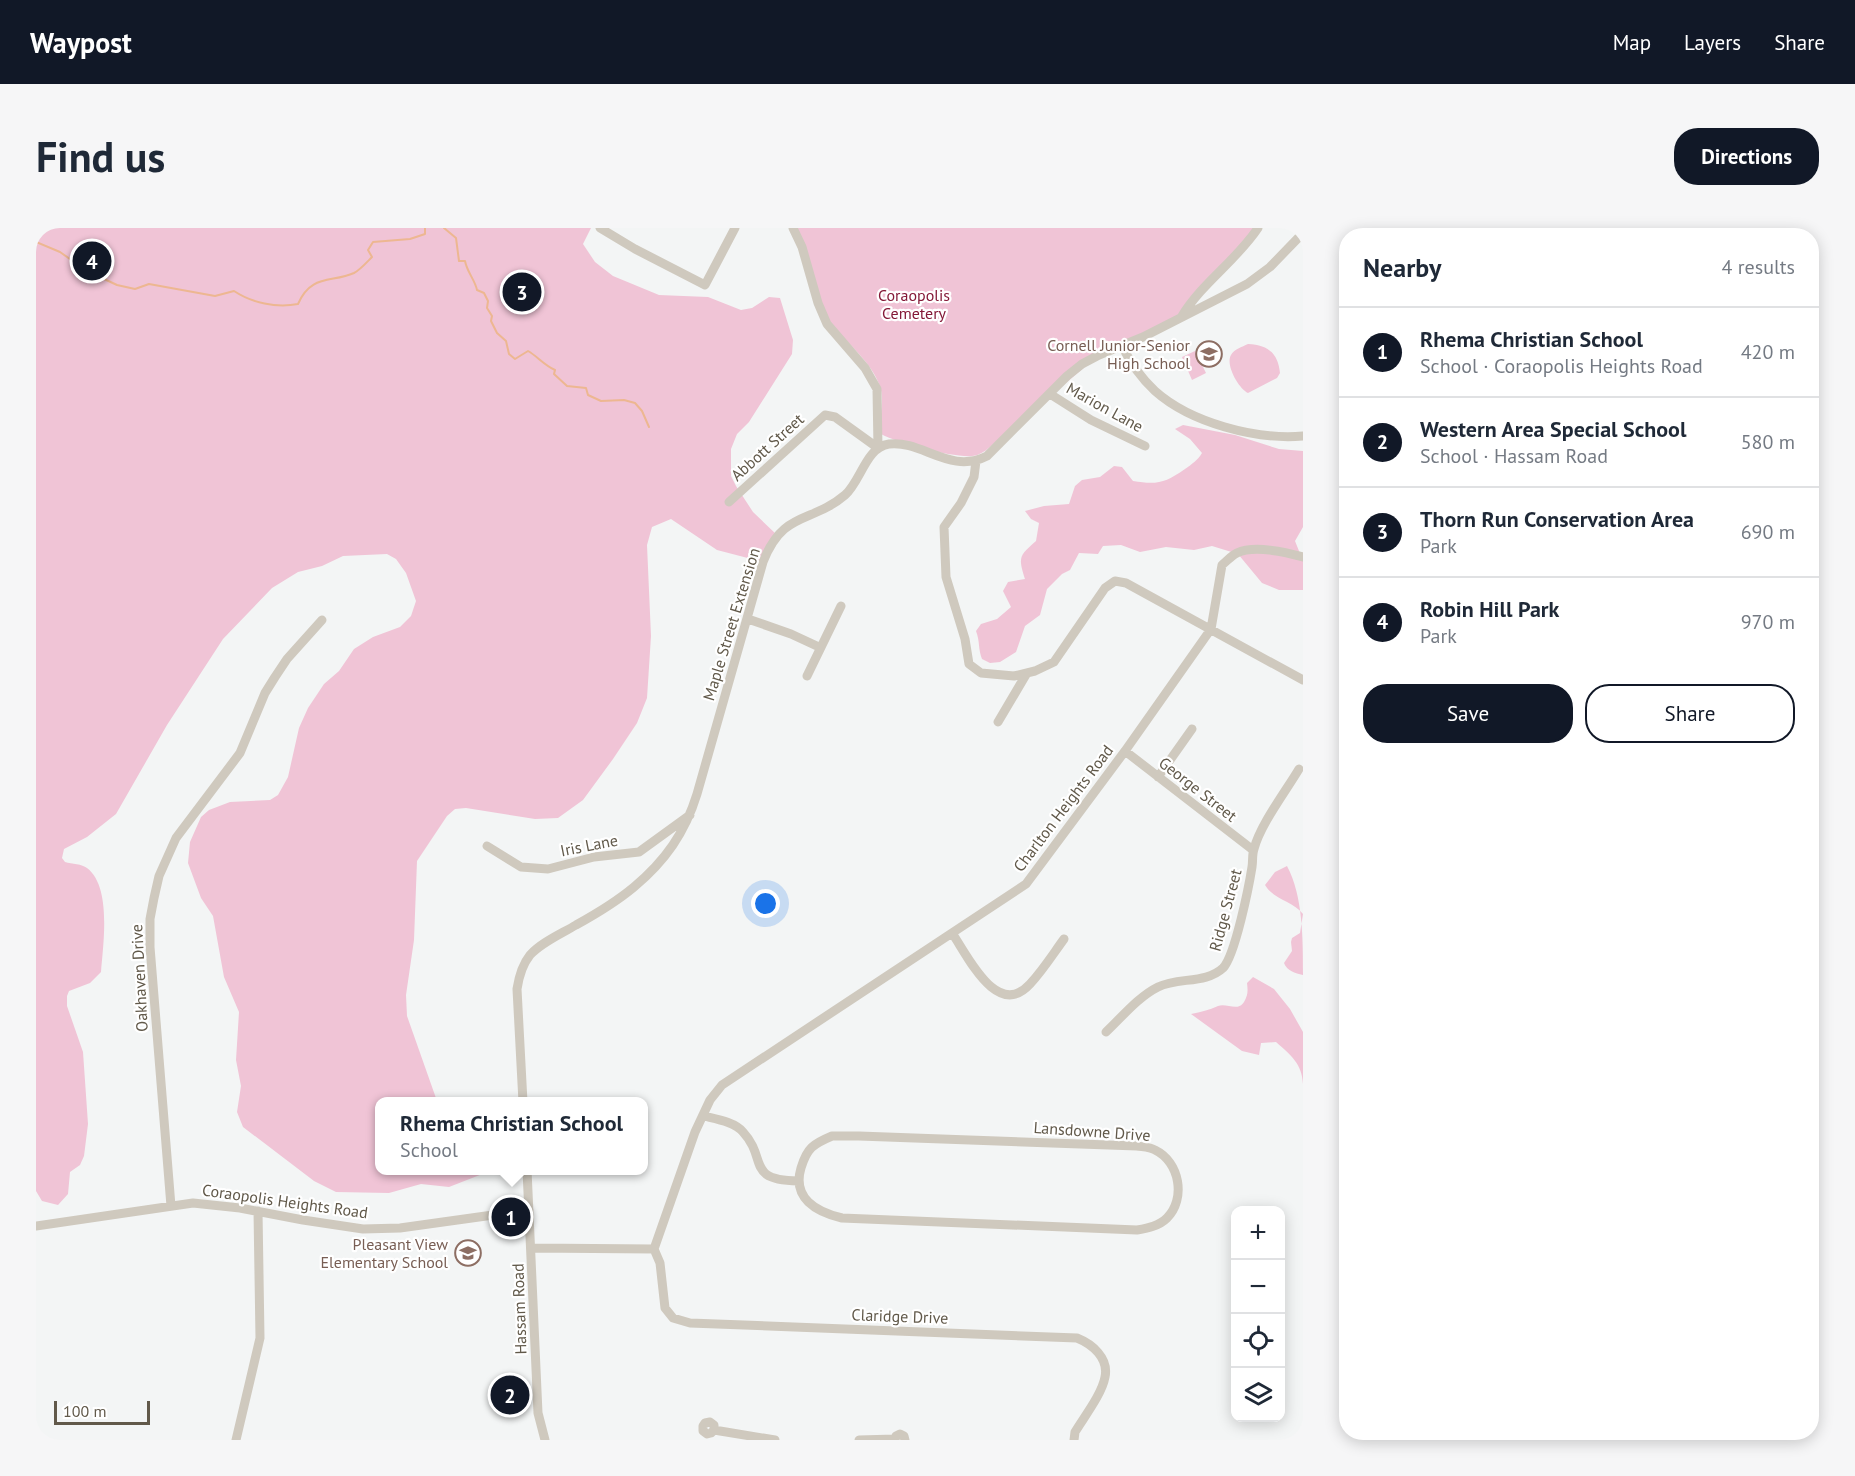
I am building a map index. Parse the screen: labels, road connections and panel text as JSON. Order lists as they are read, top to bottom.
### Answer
{
  "streets": {
    "street": [
      "Marion Lane",
      "Abbott Street",
      "Maple Street Extension",
      "George Street",
      "Charlton Heights Road",
      "Iris Lane",
      "Ridge Street",
      "Oakhaven Drive",
      "Lansdowne Drive",
      "Coraopolis Heights Road",
      "Hassam Road",
      "Claridge Drive"
    ]
  },
  "crossings": [
    ["Abbott Street", "Maple Street Extension"],
    ["Maple Street Extension", "Iris Lane"],
    ["George Street", "Charlton Heights Road"],
    ["George Street", "Ridge Street"],
    ["Charlton Heights Road", "Claridge Drive"],
    ["Oakhaven Drive", "Coraopolis Heights Road"],
    ["Coraopolis Heights Road", "Hassam Road"]
  ],
  "parks": ["Coraopolis Cemetery"],
  "places": {
    "school or university": ["Cornell Junior-Senior High School", "Pleasant View Elementary School"]
  },
  "scale_bar": "100 m",
  "page": {
    "header": "Waypost",
    "nav": ["Map", "Layers", "Share"],
    "buttons": [
      "Directions",
      ["Save", "Share"]
    ],
    "title": "Find us",
    "heading": ["Nearby", "4 results"],
    "pins": [
      "4",
      "3",
      "1",
      "2"
    ],
    "list": [
      {
        "mark": "1",
        "name": "Rhema Christian School",
        "note": "School · Coraopolis Heights Road",
        "value": "420 m"
      },
      {
        "mark": "2",
        "name": "Western Area Special School",
        "note": "School · Hassam Road",
        "value": "580 m"
      },
      {
        "mark": "3",
        "name": "Thorn Run Conservation Area",
        "note": "Park",
        "value": "690 m"
      },
      {
        "mark": "4",
        "name": "Robin Hill Park",
        "note": "Park",
        "value": "970 m"
      }
    ],
    "popup": ["Rhema Christian School", "School"],
    "map_buttons": ["+", "−"],
    "scale": "100 m"
  }
}
